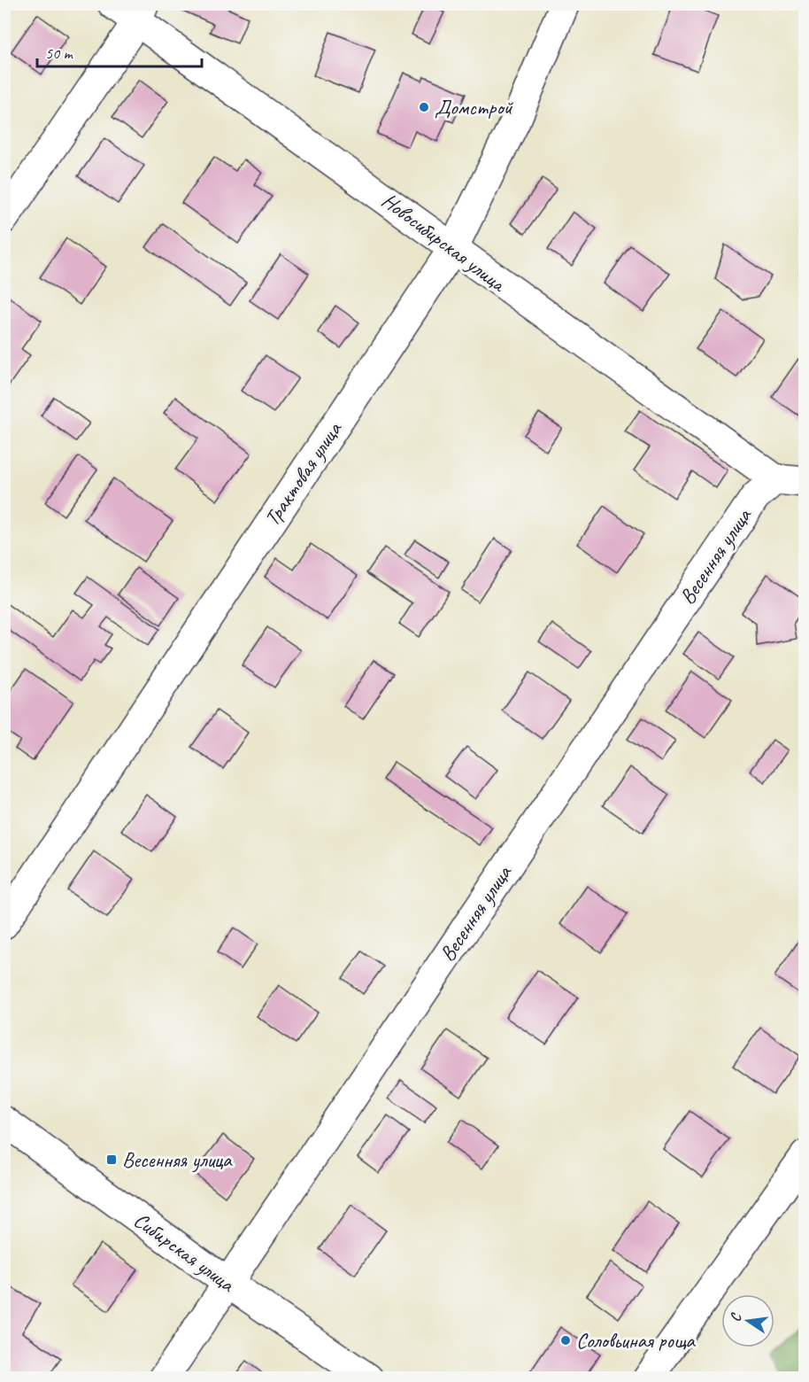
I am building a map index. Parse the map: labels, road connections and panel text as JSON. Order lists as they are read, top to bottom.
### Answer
{
  "streets": {
    "street": [
      "Новосибирская улица",
      "Трактовая улица",
      "Весенняя улица",
      "Сибирская улица"
    ]
  },
  "crossings": [
    ["Новосибирская улица", "Трактовая улица"],
    ["Новосибирская улица", "Весенняя улица"],
    ["Весенняя улица", "Сибирская улица"]
  ],
  "places": {
    "other": ["Домстрой", "Соловьиная роща"],
    "transit": ["Весенняя улица"]
  },
  "scale_bar": "50 m",
  "north": "left"
}
